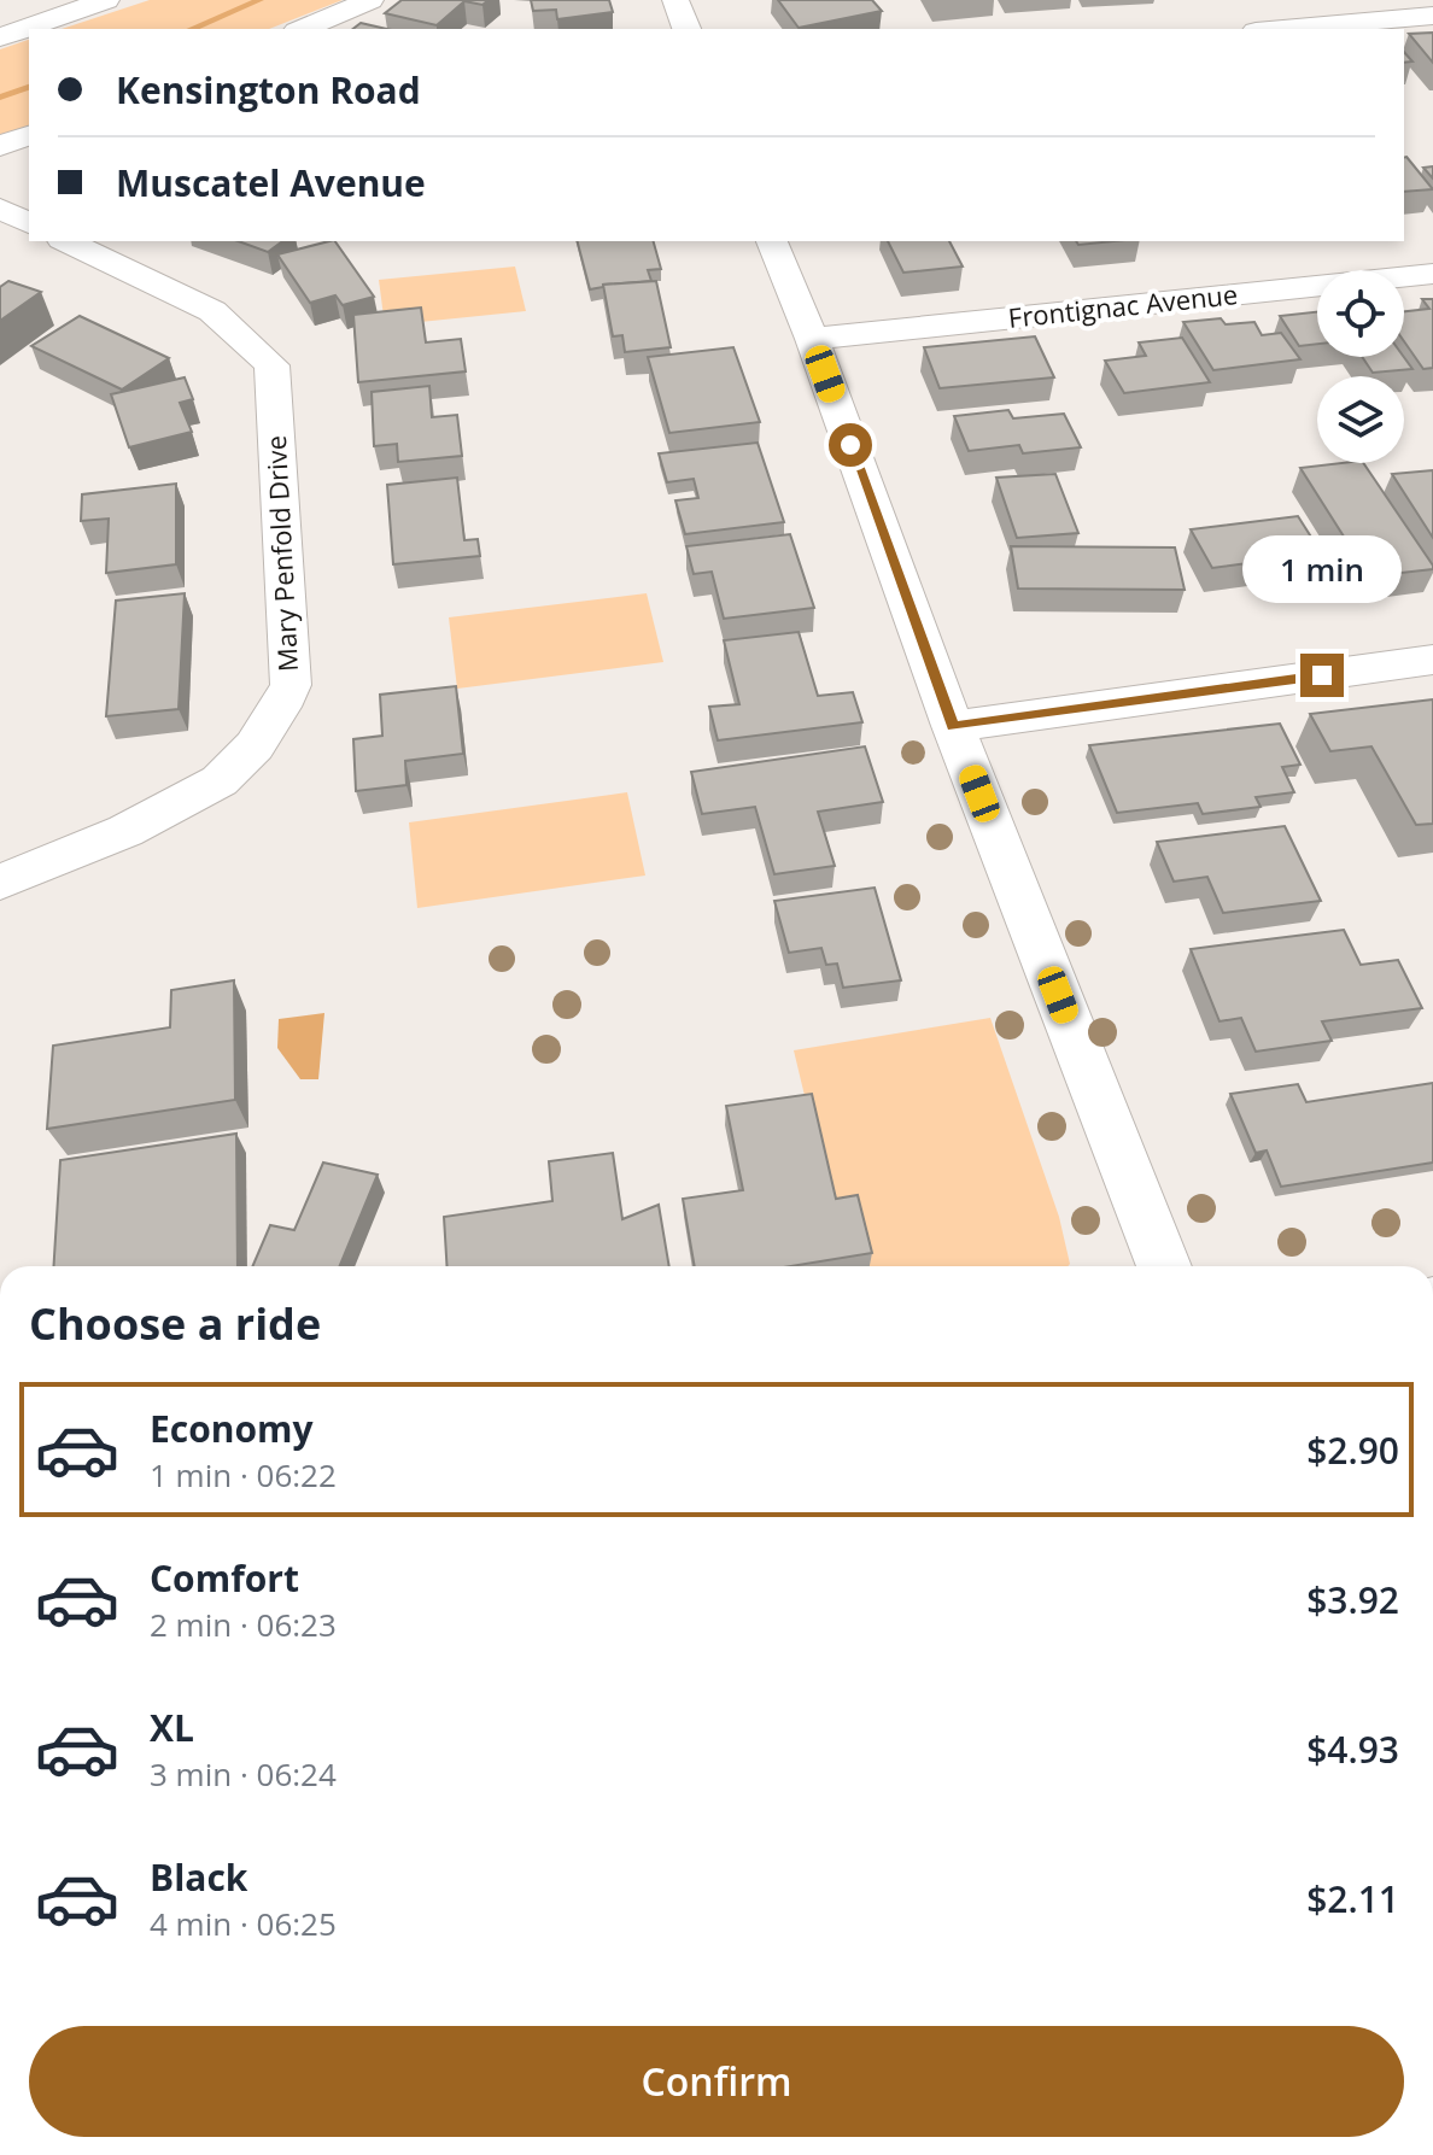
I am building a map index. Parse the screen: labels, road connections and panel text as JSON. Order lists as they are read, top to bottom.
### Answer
{
  "streets": {
    "street": ["Frontignac Avenue", "Mary Penfold Drive"]
  },
  "page": {
    "banner": ["Kensington Road", "Muscatel Avenue"],
    "bubble": "1 min",
    "heading": "Choose a ride",
    "list": [
      {
        "name": "Economy",
        "note": "1 min · 06:22",
        "value": "$2.90"
      },
      {
        "name": "Comfort",
        "note": "2 min · 06:23",
        "value": "$3.92"
      },
      {
        "name": "XL",
        "note": "3 min · 06:24",
        "value": "$4.93"
      },
      {
        "name": "Black",
        "note": "4 min · 06:25",
        "value": "$2.11"
      }
    ],
    "buttons": "Confirm"
  }
}
